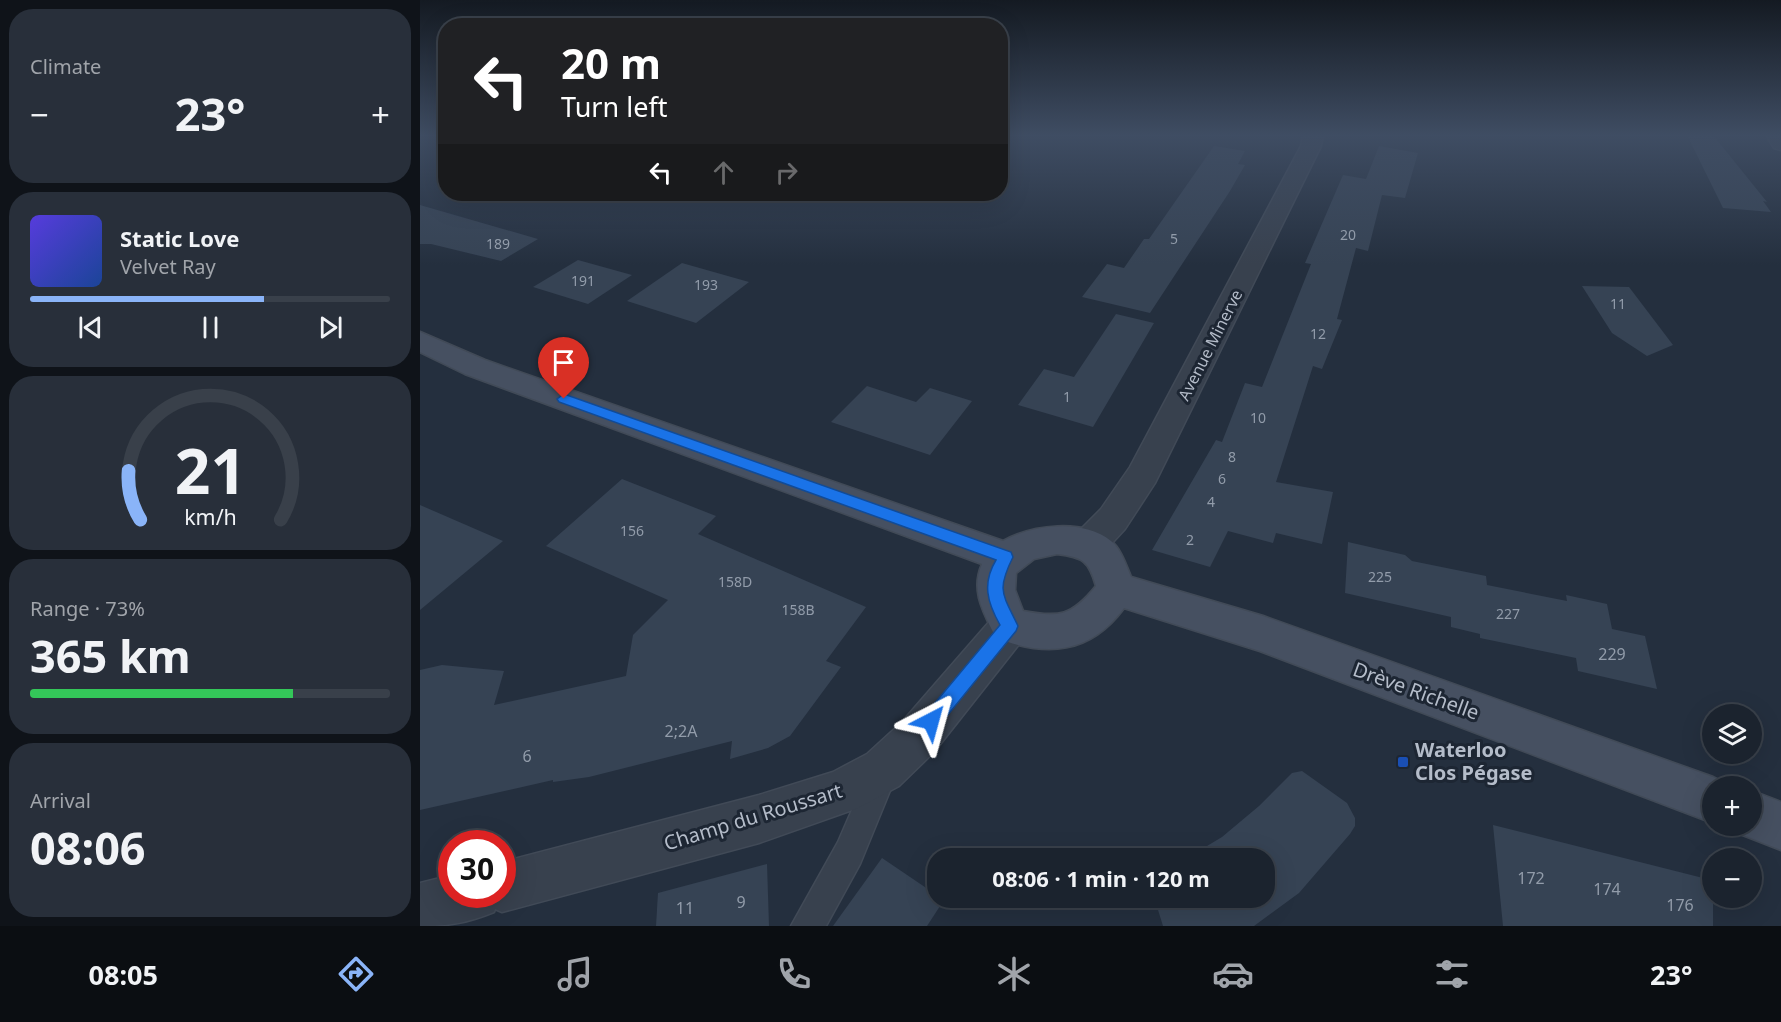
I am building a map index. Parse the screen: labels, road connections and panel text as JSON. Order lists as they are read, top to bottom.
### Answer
{
  "streets": {
    "street": ["Avenue Minerve", "Drève Richelle", "Champ du Roussart"]
  },
  "crossings": [
    ["Avenue Minerve", "Drève Richelle"],
    ["Avenue Minerve", "Champ du Roussart"],
    ["Drève Richelle", "Champ du Roussart"]
  ],
  "places": {
    "transit": ["Waterloo Clos Pégase"]
  },
  "house_numbers": [
    "20",
    "5",
    "189",
    "191",
    "193",
    "11",
    "12",
    "1",
    "10",
    "8",
    "6",
    "4",
    "156",
    "2",
    "225",
    "158D",
    "158B",
    "227",
    "229",
    "2;2A",
    "6",
    "172",
    "174",
    "9",
    "176",
    "11"
  ],
  "page": {
    "tile": [
      "Climate",
      ["Range · 73%", "365 km"],
      ["Arrival", "08:06"]
    ],
    "turn": ["20 m", "Turn left"],
    "heat": ["−", "23°", "+"],
    "song": ["Static Love", "Velvet Ray"],
    "map_buttons": ["+", "−"],
    "limit": "30",
    "trip": "08:06 · 1 min · 120 m",
    "tabs": ["08:05", "23°"],
    "gauge": ["21", "km/h"]
  }
}
